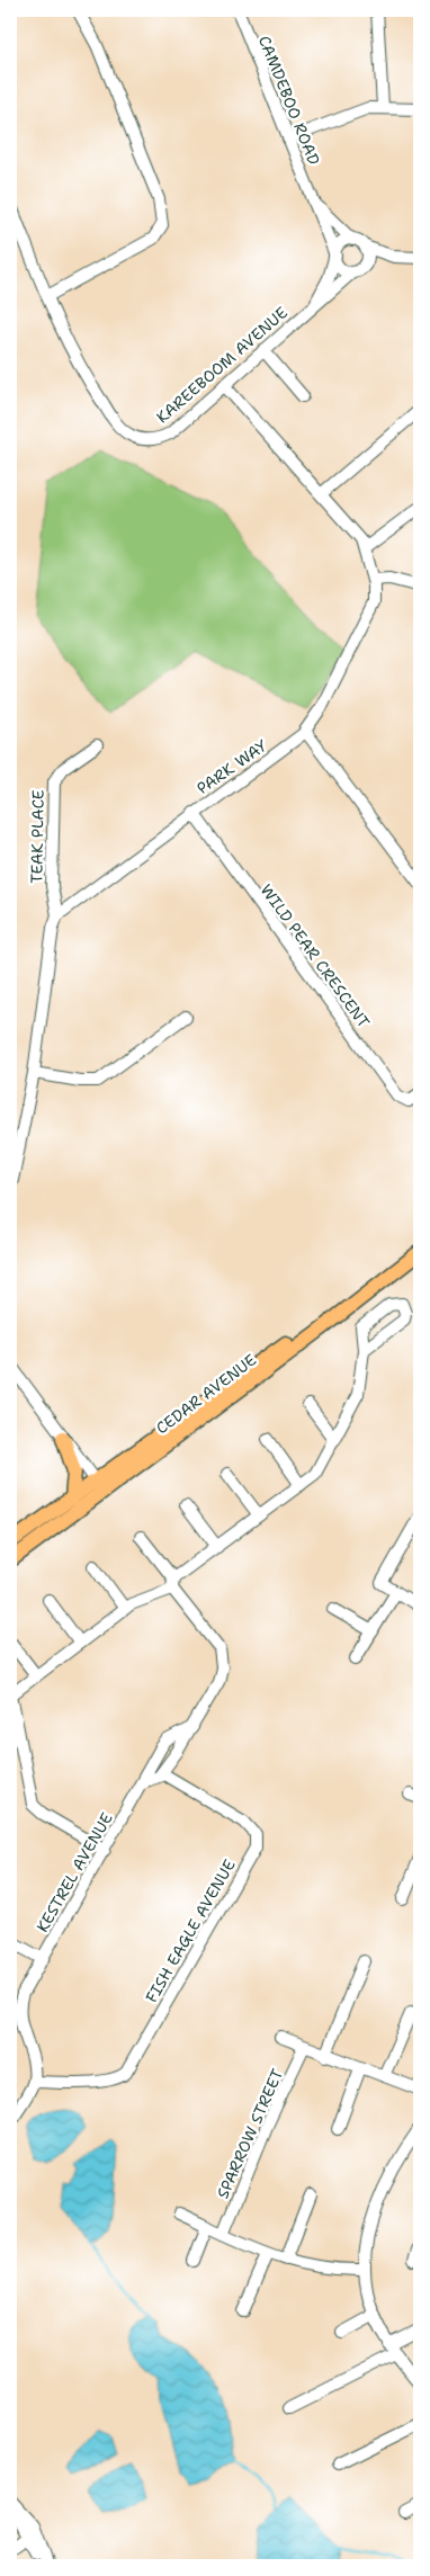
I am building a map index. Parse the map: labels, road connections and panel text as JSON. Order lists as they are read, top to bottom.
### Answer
{
  "streets": {
    "main road": ["CEDAR AVENUE"],
    "street": [
      "CAMDEBOO ROAD",
      "KAREEBOOM AVENUE",
      "PARK WAY",
      "TEAK PLACE",
      "WILD PEAR CRESCENT",
      "KESTREL AVENUE",
      "FISH EAGLE AVENUE",
      "SPARROW STREET"
    ]
  },
  "crossings": [
    ["CAMDEBOO ROAD", "KAREEBOOM AVENUE"],
    ["KAREEBOOM AVENUE", "PARK WAY"],
    ["PARK WAY", "TEAK PLACE"],
    ["PARK WAY", "WILD PEAR CRESCENT"],
    ["KESTREL AVENUE", "FISH EAGLE AVENUE"]
  ]
}
